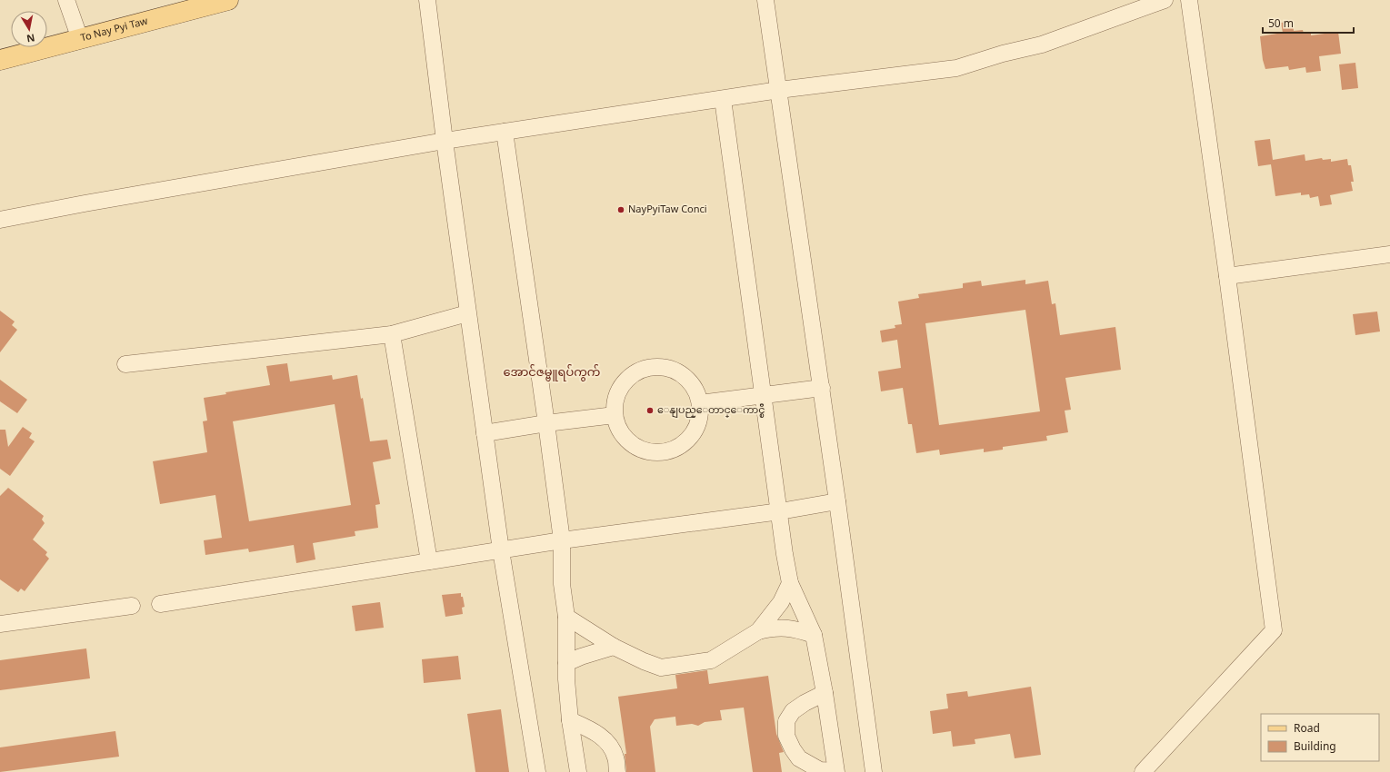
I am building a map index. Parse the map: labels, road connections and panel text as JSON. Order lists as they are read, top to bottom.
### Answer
{
  "streets": {
    "main road": ["To Nay Pyi Taw"]
  },
  "districts": ["အောင်ဇမ္ဗူရပ်ကွက်"],
  "places": ["NayPyiTaw Conci", "ေနျပည္ေတာင္ေကာင္စီ"],
  "legend": ["Road", "Building"],
  "scale_bar": "50 m",
  "north": "bottom"
}
